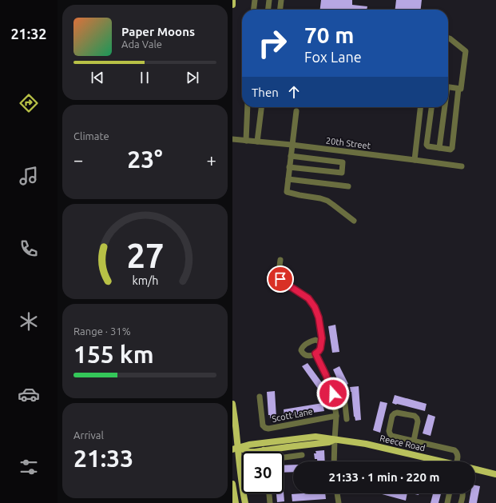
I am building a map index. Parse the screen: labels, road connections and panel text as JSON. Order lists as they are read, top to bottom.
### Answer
{
  "streets": {
    "main road": ["Reece Road"],
    "street": ["20th Street", "Scott Lane"]
  },
  "page": {
    "tabs": "21:32",
    "turn": ["70 m", "Fox Lane"],
    "song": ["Paper Moons", "Ada Vale"],
    "then": "Then",
    "tile": [
      "Climate",
      ["Range · 31%", "155 km"],
      ["Arrival", "21:33"]
    ],
    "heat": ["−", "23°", "+"],
    "limit": "30",
    "trip": "21:33 · 1 min · 220 m",
    "gauge": ["27", "km/h"]
  }
}
